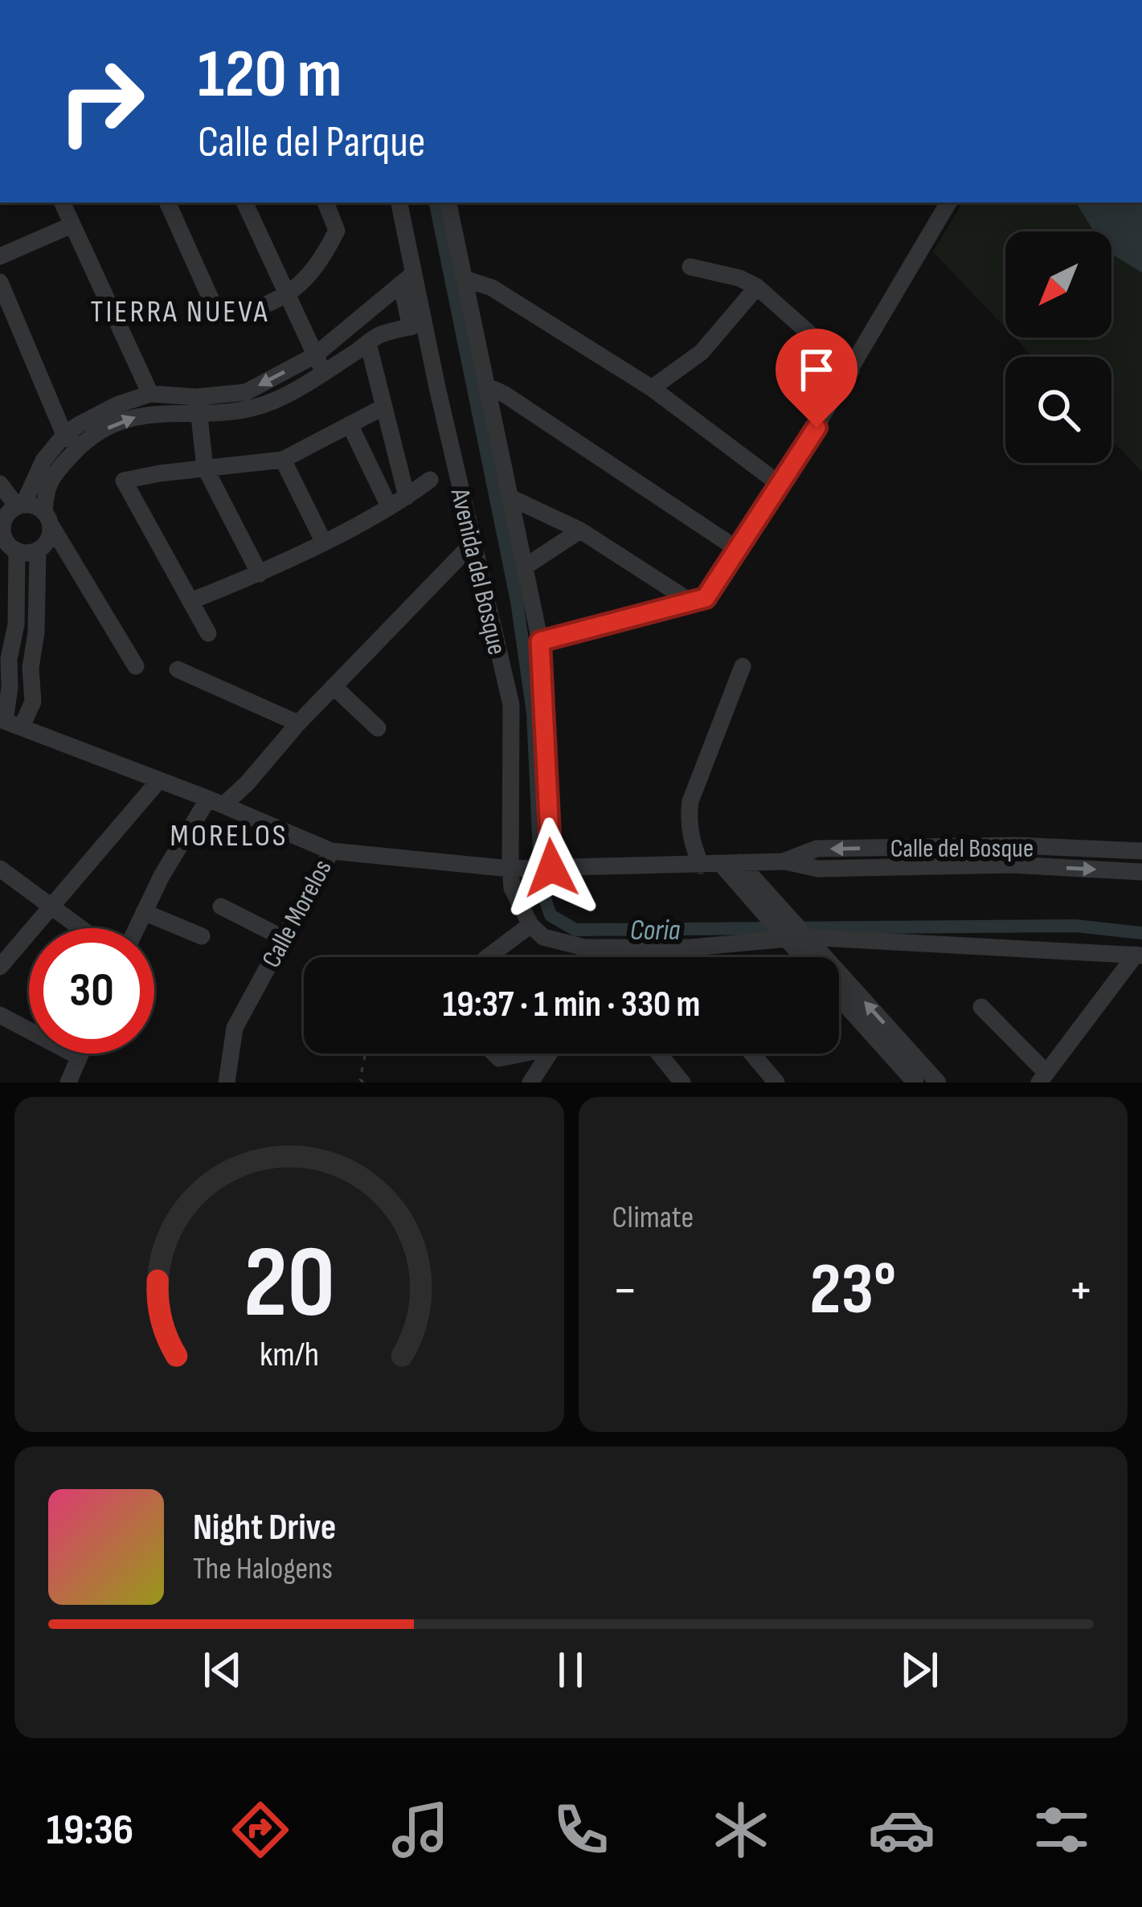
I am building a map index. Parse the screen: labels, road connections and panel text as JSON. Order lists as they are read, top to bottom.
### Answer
{
  "streets": {
    "street": ["Avenida del Bosque", "Calle del Bosque", "Calle Morelos"]
  },
  "crossings": [
    ["Avenida del Bosque", "Calle del Bosque"],
    ["Calle del Bosque", "Calle Morelos"]
  ],
  "districts": ["TIERRA NUEVA", "MORELOS"],
  "water": ["Coria"],
  "north": "bottom left",
  "page": {
    "turn": ["120 m", "Calle del Parque"],
    "limit": "30",
    "trip": "19:37 · 1 min · 330 m",
    "tile": "Climate",
    "heat": ["−", "23°", "+"],
    "song": ["Night Drive", "The Halogens"],
    "tabs": "19:36",
    "gauge": ["20", "km/h"]
  }
}
